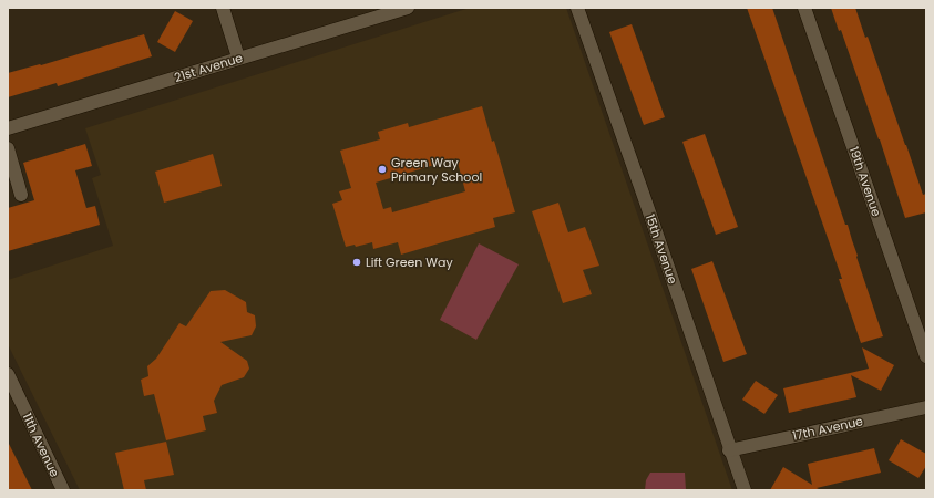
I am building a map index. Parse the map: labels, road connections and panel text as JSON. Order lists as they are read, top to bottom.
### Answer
{
  "streets": {
    "street": [
      "21st Avenue",
      "19th Avenue",
      "15th Avenue",
      "17th Avenue",
      "11th Avenue"
    ]
  },
  "crossings": [
    ["15th Avenue", "17th Avenue"]
  ],
  "places": ["Green Way Primary School", "Lift Green Way"]
}
